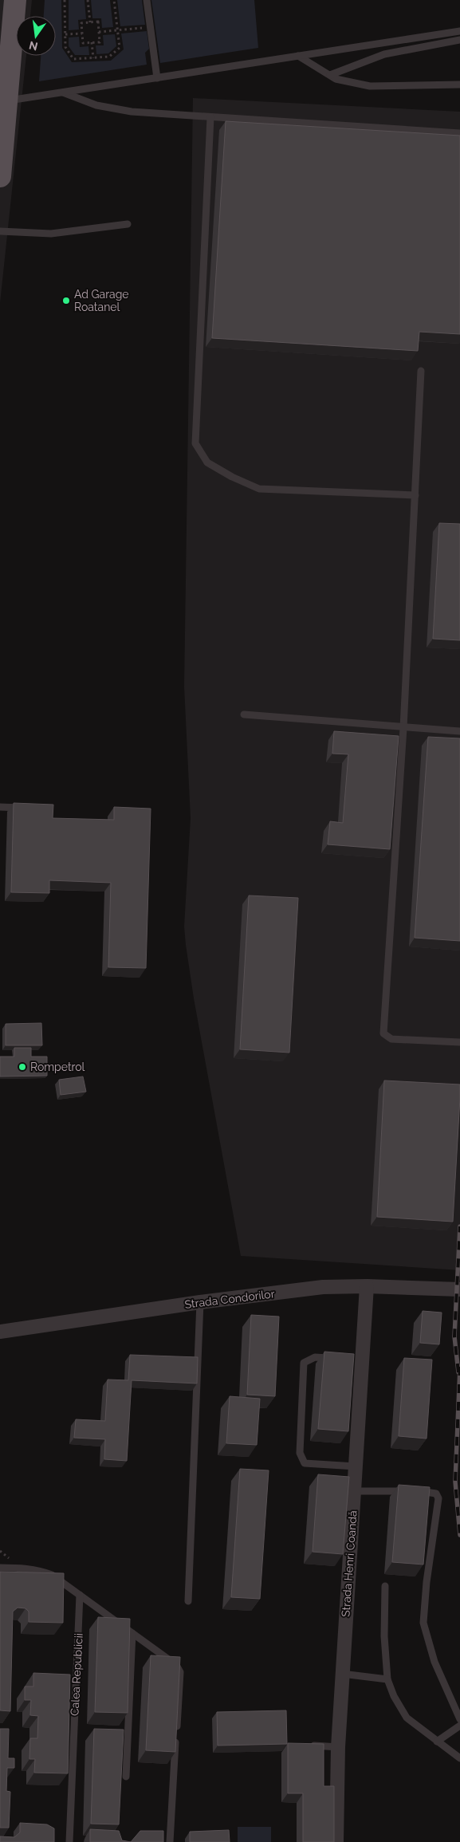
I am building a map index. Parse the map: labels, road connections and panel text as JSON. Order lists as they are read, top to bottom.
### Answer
{
  "streets": {
    "street": ["Strada Condorilor", "Strada Henri Coandă"],
    "lane": ["Calea Republicii"]
  },
  "crossings": [
    ["Strada Condorilor", "Strada Henri Coandă"]
  ],
  "places": ["Ad Garage Roatanel", "Rompetrol"],
  "north": "bottom"
}
